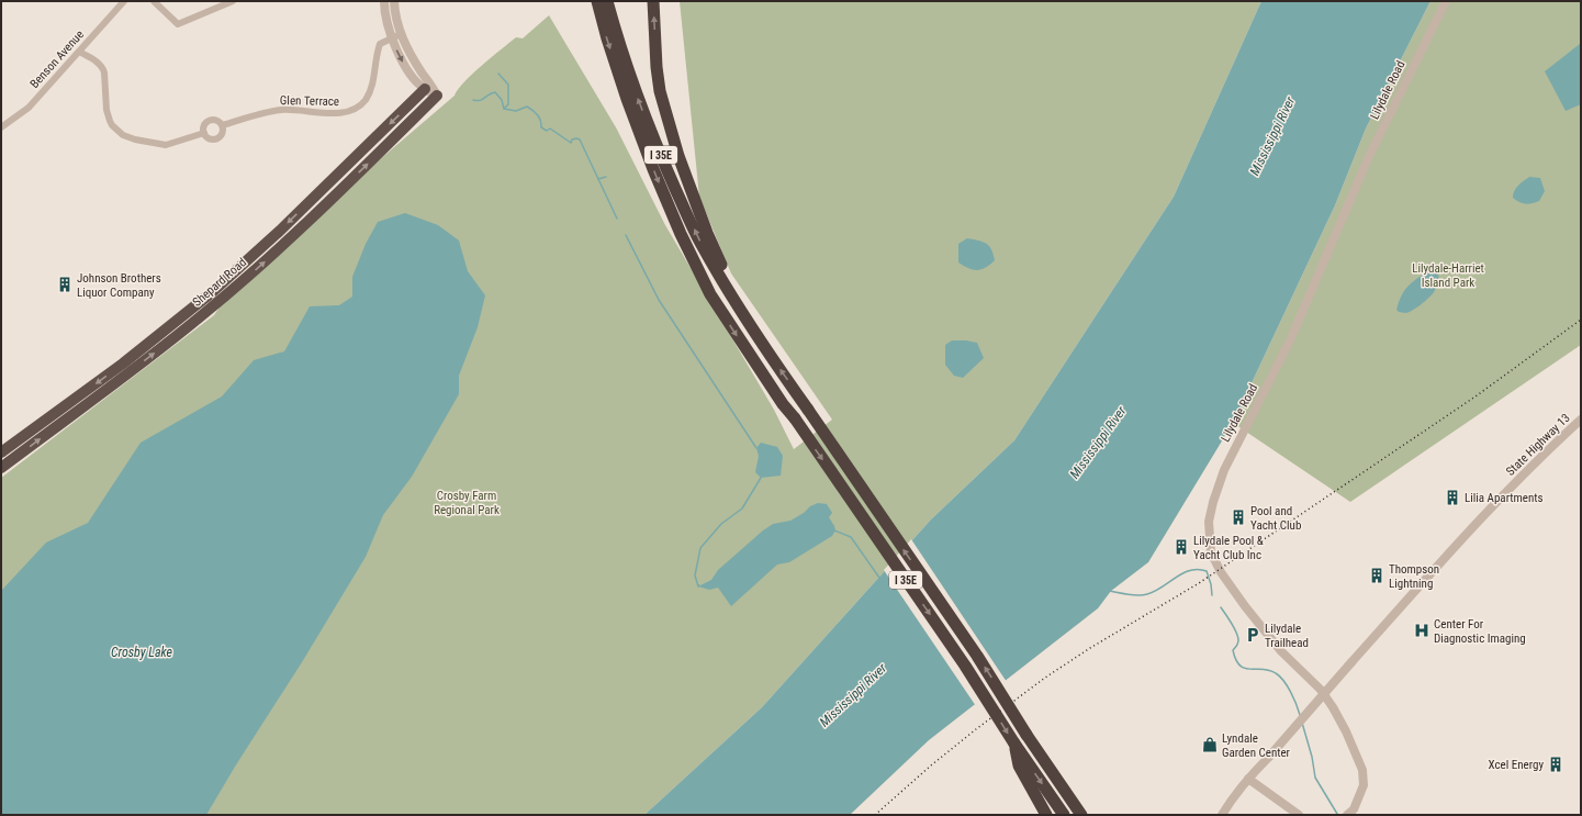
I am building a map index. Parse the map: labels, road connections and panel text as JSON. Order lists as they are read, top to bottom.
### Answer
{
  "streets": {
    "highway": ["I 35E", "Shepard Road"],
    "street": [
      "Benson Avenue",
      "Lilydale Road",
      "Glen Terrace",
      "State Highway 13"
    ]
  },
  "crossings": [
    ["Benson Avenue", "Glen Terrace"]
  ],
  "water": ["Mississippi River", "Crosby Lake"],
  "parks": ["Lilydale-Harriet Island Park", "Crosby Farm Regional Park"],
  "places": {
    "building": [
      "Johnson Brothers Liquor Company",
      "Lilia Apartments",
      "Pool and Yacht Club",
      "Lilydale Pool & Yacht Club Inc",
      "Thompson Lightning",
      "Xcel Energy"
    ],
    "hospital": ["Center For Diagnostic Imaging"],
    "parking": ["Lilydale Trailhead"],
    "shop": ["Lyndale Garden Center"]
  }
}
